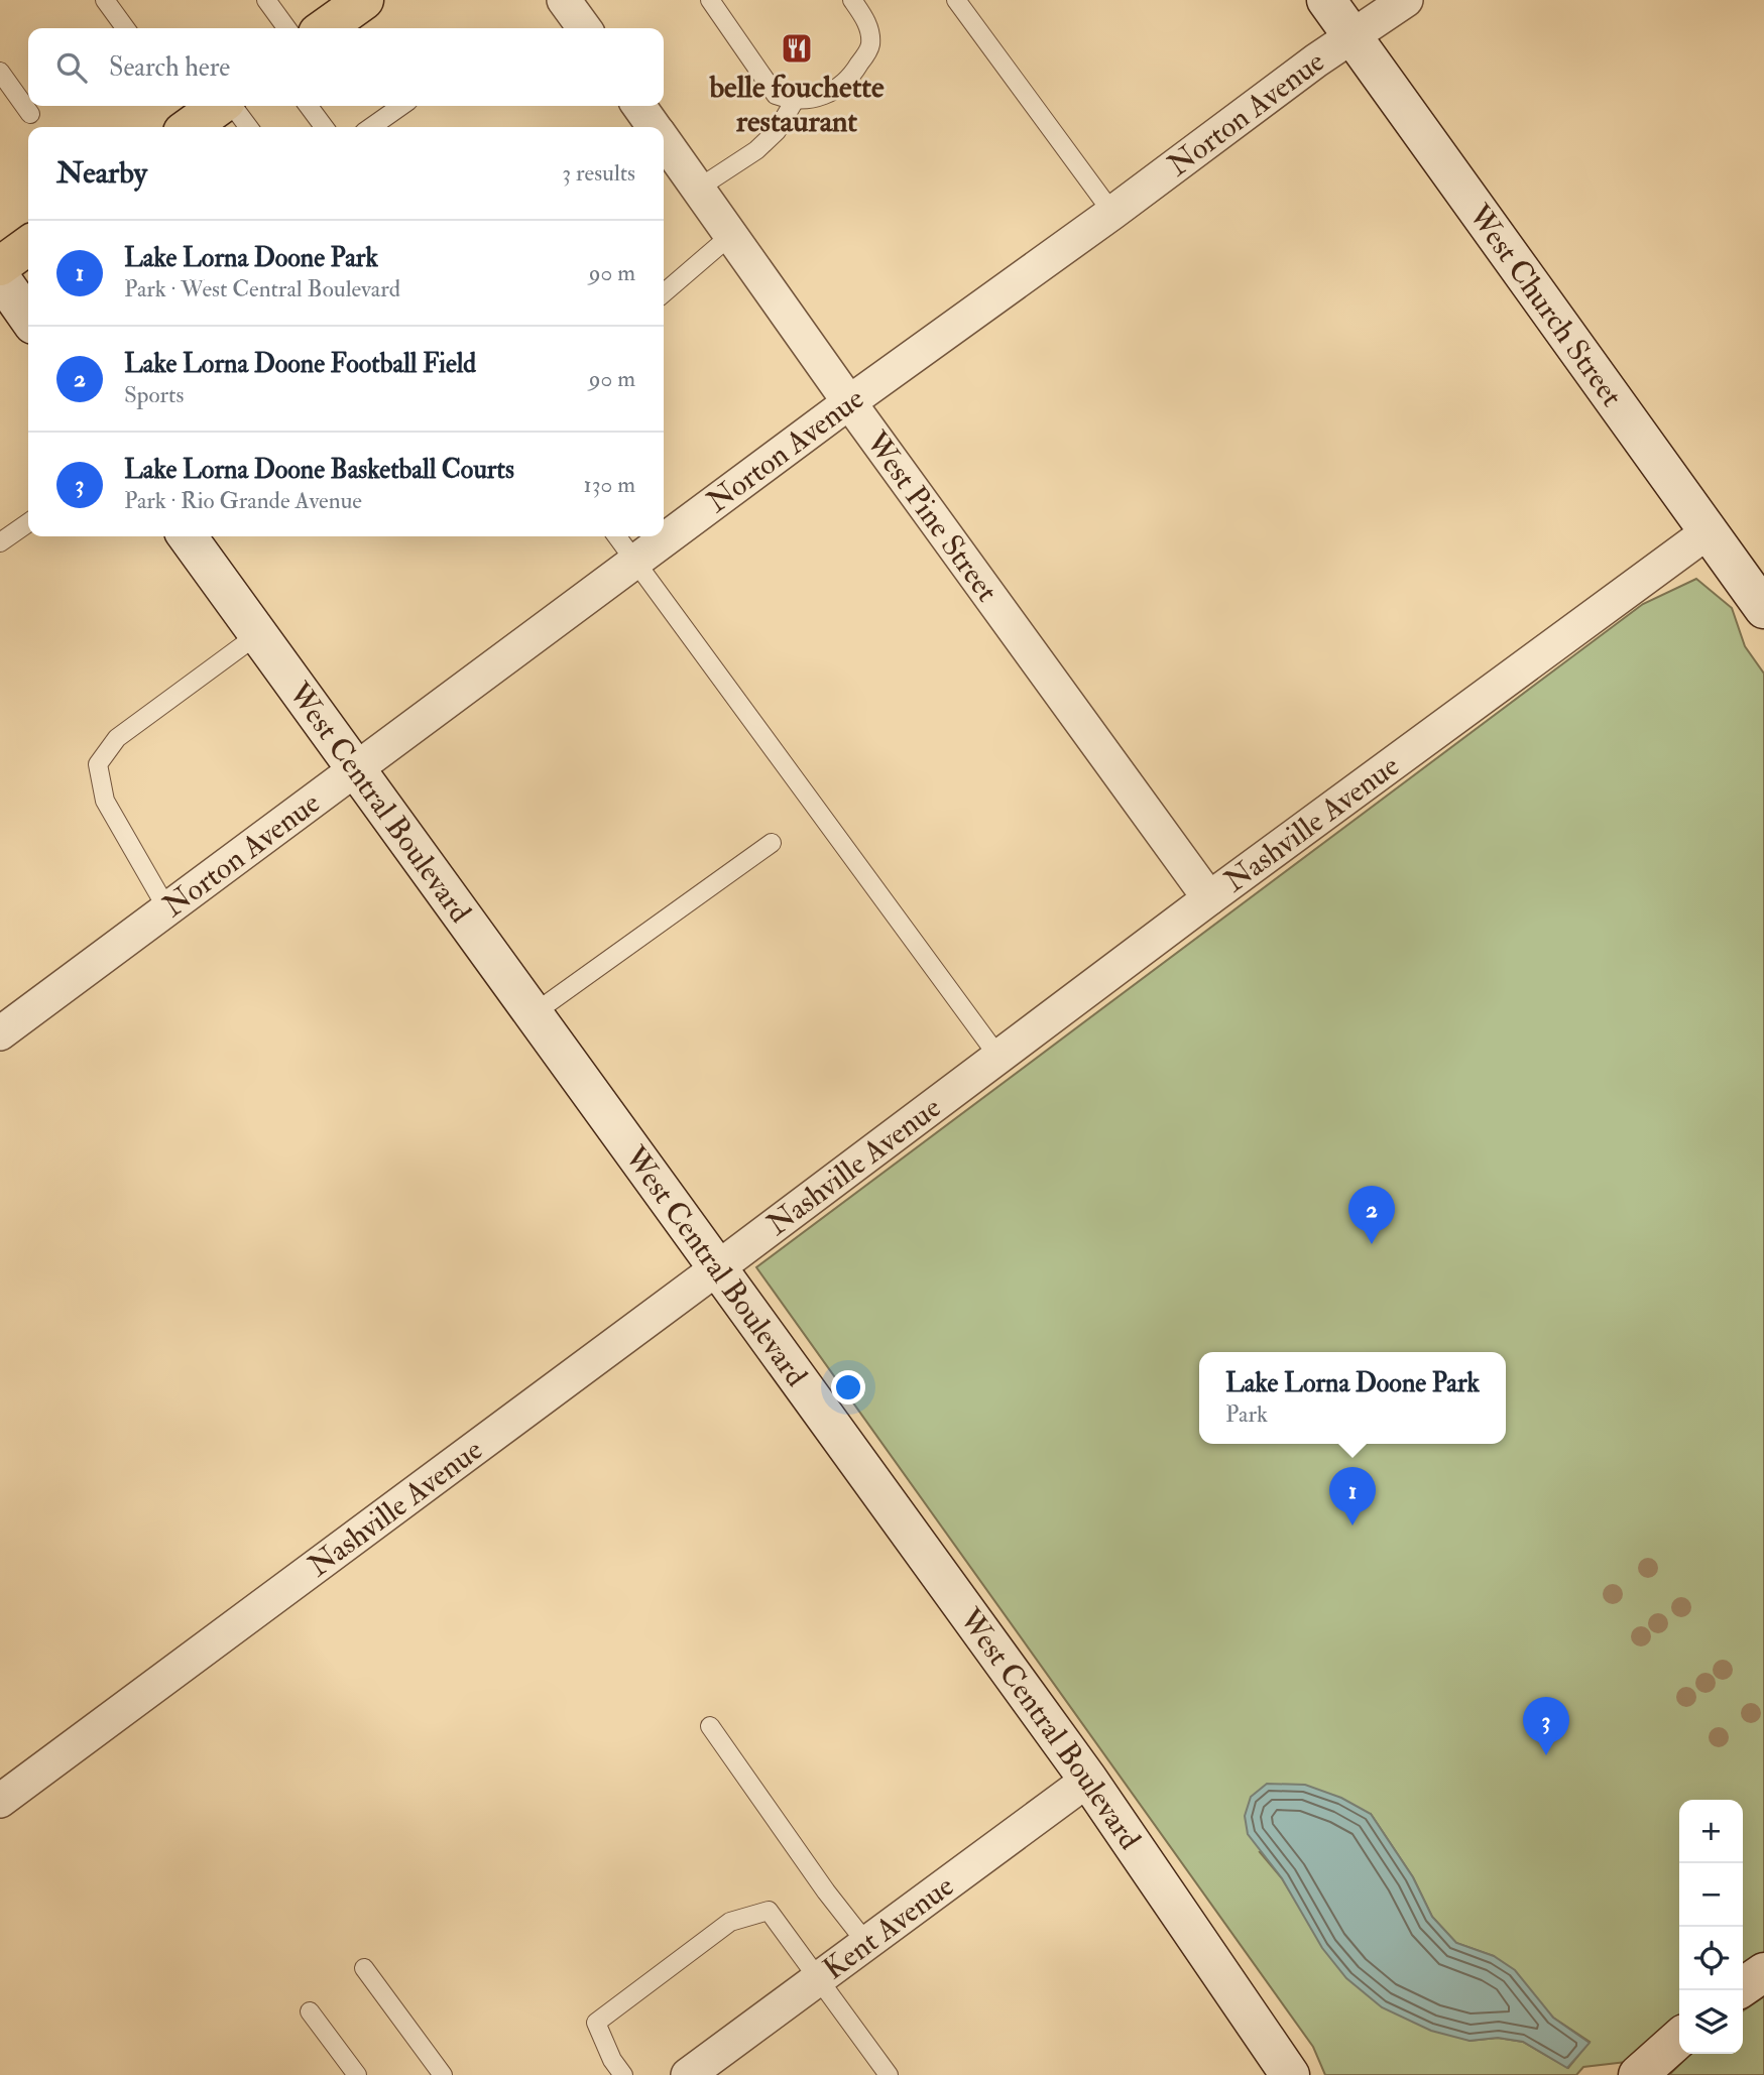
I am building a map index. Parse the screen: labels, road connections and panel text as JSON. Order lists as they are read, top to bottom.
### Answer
{
  "streets": {
    "street": [
      "Norton Avenue",
      "West Church Street",
      "West Pine Street",
      "West Central Boulevard",
      "Nashville Avenue",
      "Kent Avenue"
    ]
  },
  "crossings": [
    ["Norton Avenue", "West Church Street"],
    ["Norton Avenue", "West Pine Street"],
    ["Norton Avenue", "West Central Boulevard"],
    ["West Church Street", "Nashville Avenue"],
    ["West Pine Street", "Nashville Avenue"],
    ["West Central Boulevard", "Nashville Avenue"],
    ["West Central Boulevard", "Kent Avenue"]
  ],
  "places": {
    "restaurant": ["belle fouchette restaurant"]
  },
  "page": {
    "search": "Search here",
    "heading": ["Nearby", "3 results"],
    "list": [
      {
        "mark": "1",
        "name": "Lake Lorna Doone Park",
        "note": "Park · West Central Boulevard",
        "value": "90 m"
      },
      {
        "mark": "2",
        "name": "Lake Lorna Doone Football Field",
        "note": "Sports",
        "value": "90 m"
      },
      {
        "mark": "3",
        "name": "Lake Lorna Doone Basketball Courts",
        "note": "Park · Rio Grande Avenue",
        "value": "130 m"
      }
    ],
    "pins": ["2", "1", "3"],
    "popup": ["Lake Lorna Doone Park", "Park"],
    "map_buttons": ["+", "−"]
  }
}
